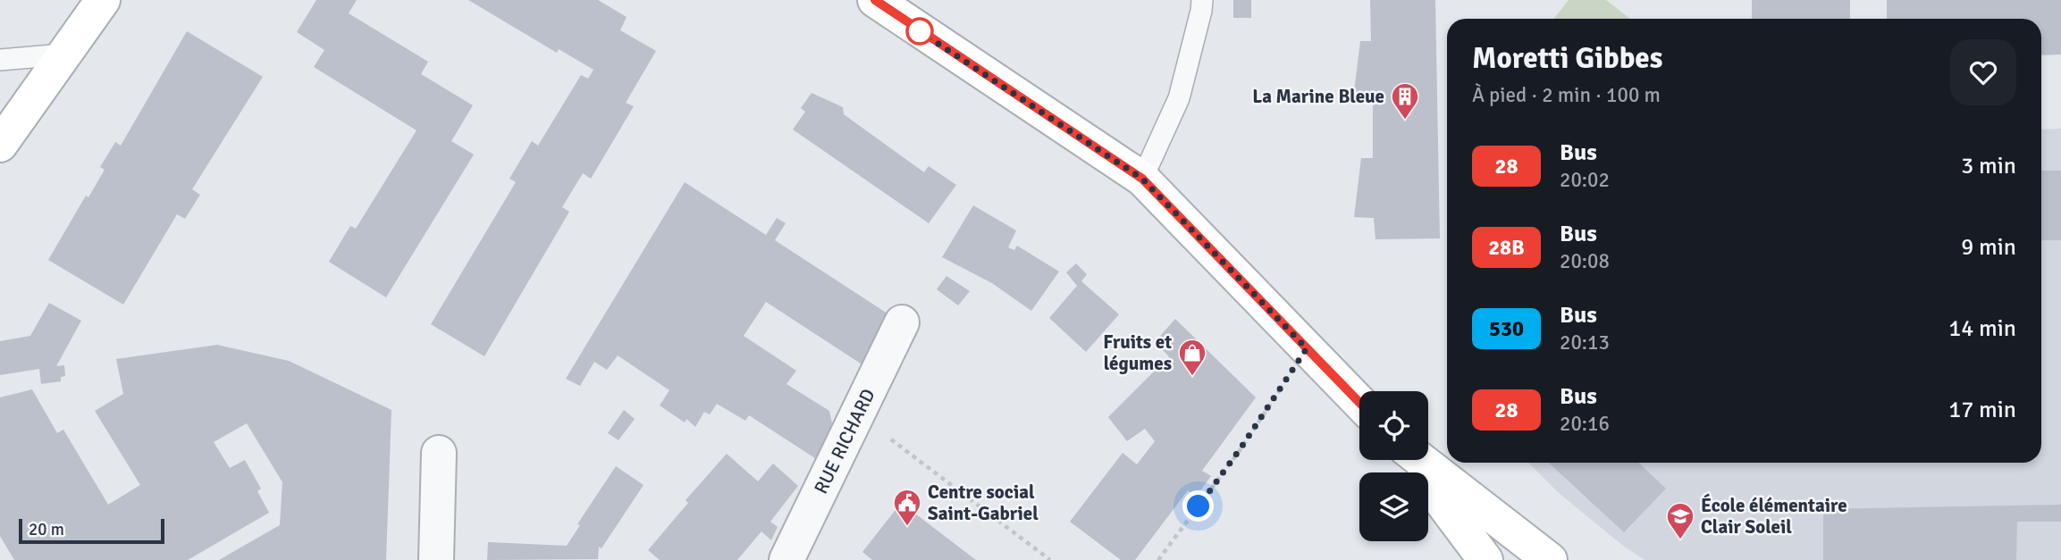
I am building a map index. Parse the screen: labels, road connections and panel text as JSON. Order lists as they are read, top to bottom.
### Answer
{
  "streets": {
    "street": ["RUE RICHARD"]
  },
  "places": {
    "building": ["La Marine Bleue"],
    "shop": ["Fruits et légumes"],
    "public building": ["Centre social Saint-Gabriel"],
    "school or university": ["École élémentaire Clair Soleil"]
  },
  "lines": ["bus line 28"],
  "scale_bar": "20 m",
  "page": {
    "heading": ["Moretti Gibbes", "À pied · 2 min · 100 m"],
    "list": [
      {
        "mark": "28",
        "name": "Bus",
        "note": "20:02",
        "value": "3 min"
      },
      {
        "mark": "28B",
        "name": "Bus",
        "note": "20:08",
        "value": "9 min"
      },
      {
        "mark": "530",
        "name": "Bus",
        "note": "20:13",
        "value": "14 min"
      },
      {
        "mark": "28",
        "name": "Bus",
        "note": "20:16",
        "value": "17 min"
      }
    ],
    "scale": "20 m"
  }
}
